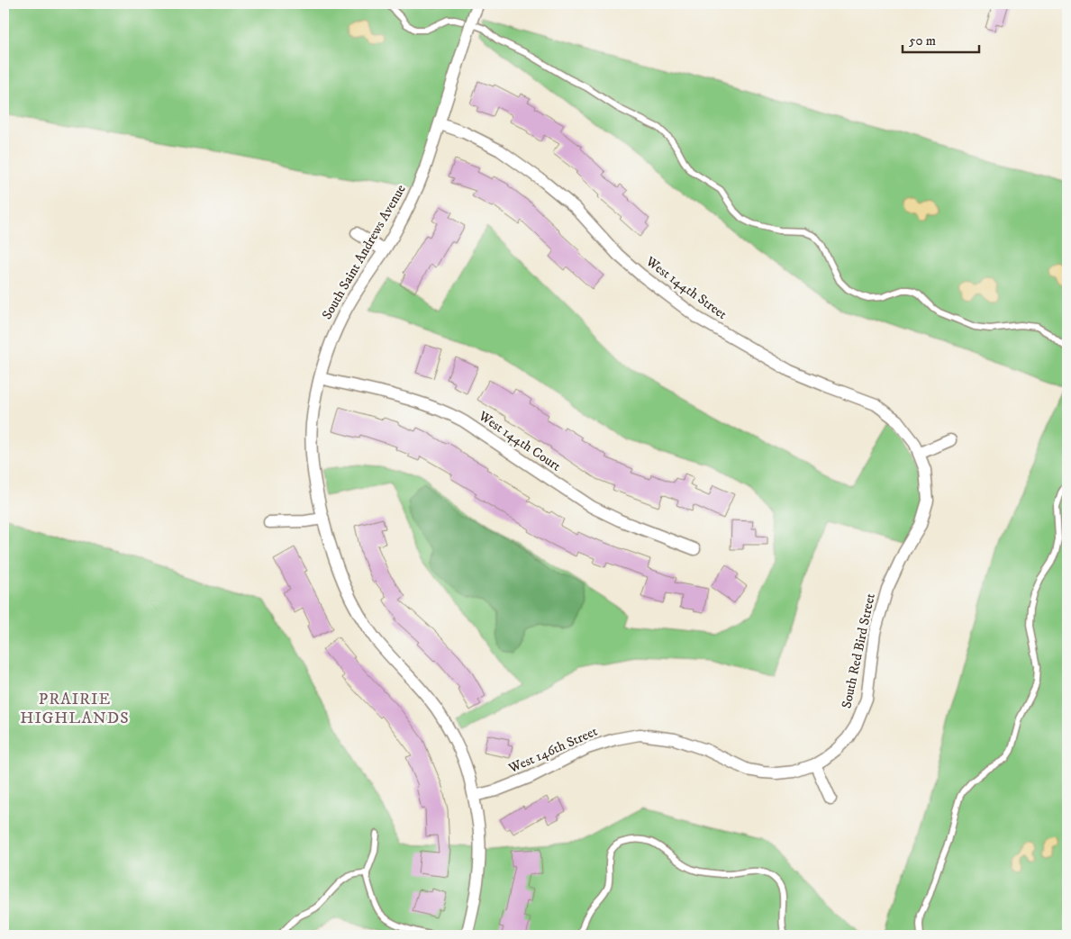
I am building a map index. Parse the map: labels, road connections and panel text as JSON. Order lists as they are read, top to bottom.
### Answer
{
  "streets": {
    "street": [
      "South Saint Andrews Avenue",
      "West 144th Street",
      "West 144th Court",
      "South Red Bird Street",
      "West 146th Street"
    ]
  },
  "crossings": [
    ["South Saint Andrews Avenue", "West 144th Street"],
    ["South Saint Andrews Avenue", "West 144th Court"],
    ["South Saint Andrews Avenue", "West 146th Street"],
    ["West 144th Street", "South Red Bird Street"],
    ["South Red Bird Street", "West 146th Street"]
  ],
  "districts": ["PRAIRIE HIGHLANDS"],
  "scale_bar": "50 m"
}
